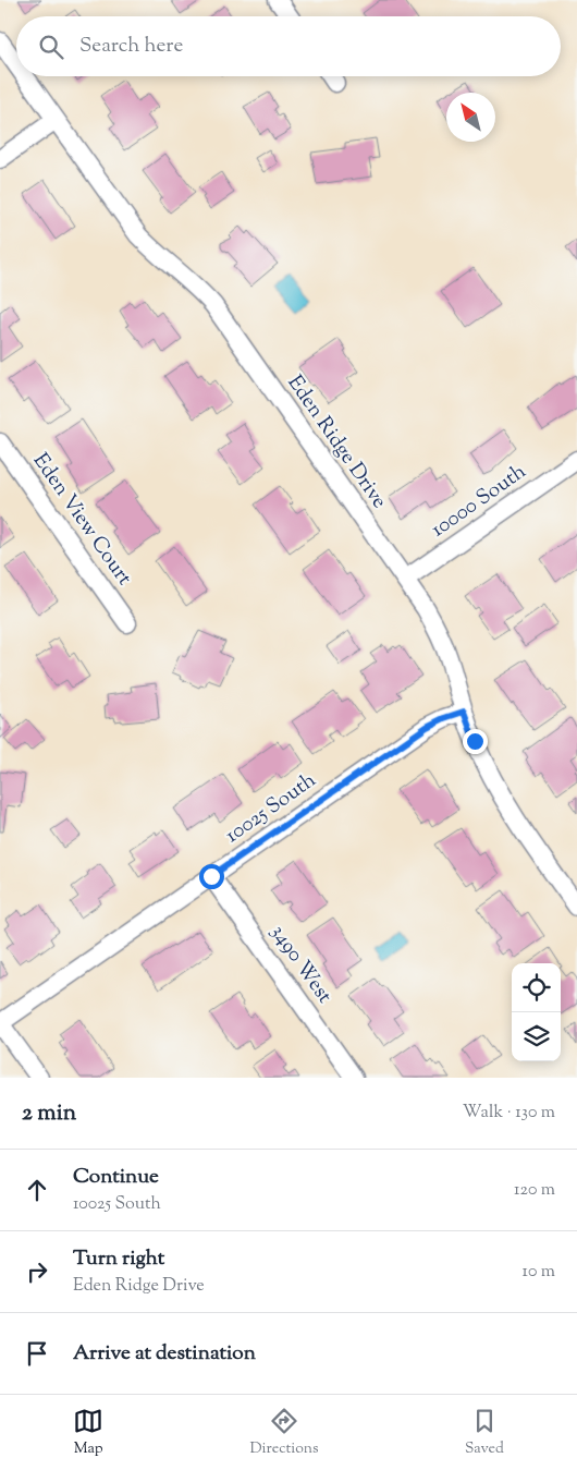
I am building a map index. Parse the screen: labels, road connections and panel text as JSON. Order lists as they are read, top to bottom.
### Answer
{
  "streets": {
    "street": [
      "Eden Ridge Drive",
      "10000 South",
      "Eden View Court",
      "10025 South",
      "3490 West"
    ]
  },
  "crossings": [
    ["Eden Ridge Drive", "10000 South"],
    ["Eden Ridge Drive", "10025 South"],
    ["10025 South", "3490 West"]
  ],
  "north": "top left",
  "page": {
    "search": "Search here",
    "heading": ["2 min", "Walk · 130 m"],
    "list": [
      ["Continue", "10025 South", "120 m"],
      ["Turn right", "Eden Ridge Drive", "10 m"],
      "Arrive at destination"
    ],
    "nav": ["Map", "Directions", "Saved"]
  }
}
